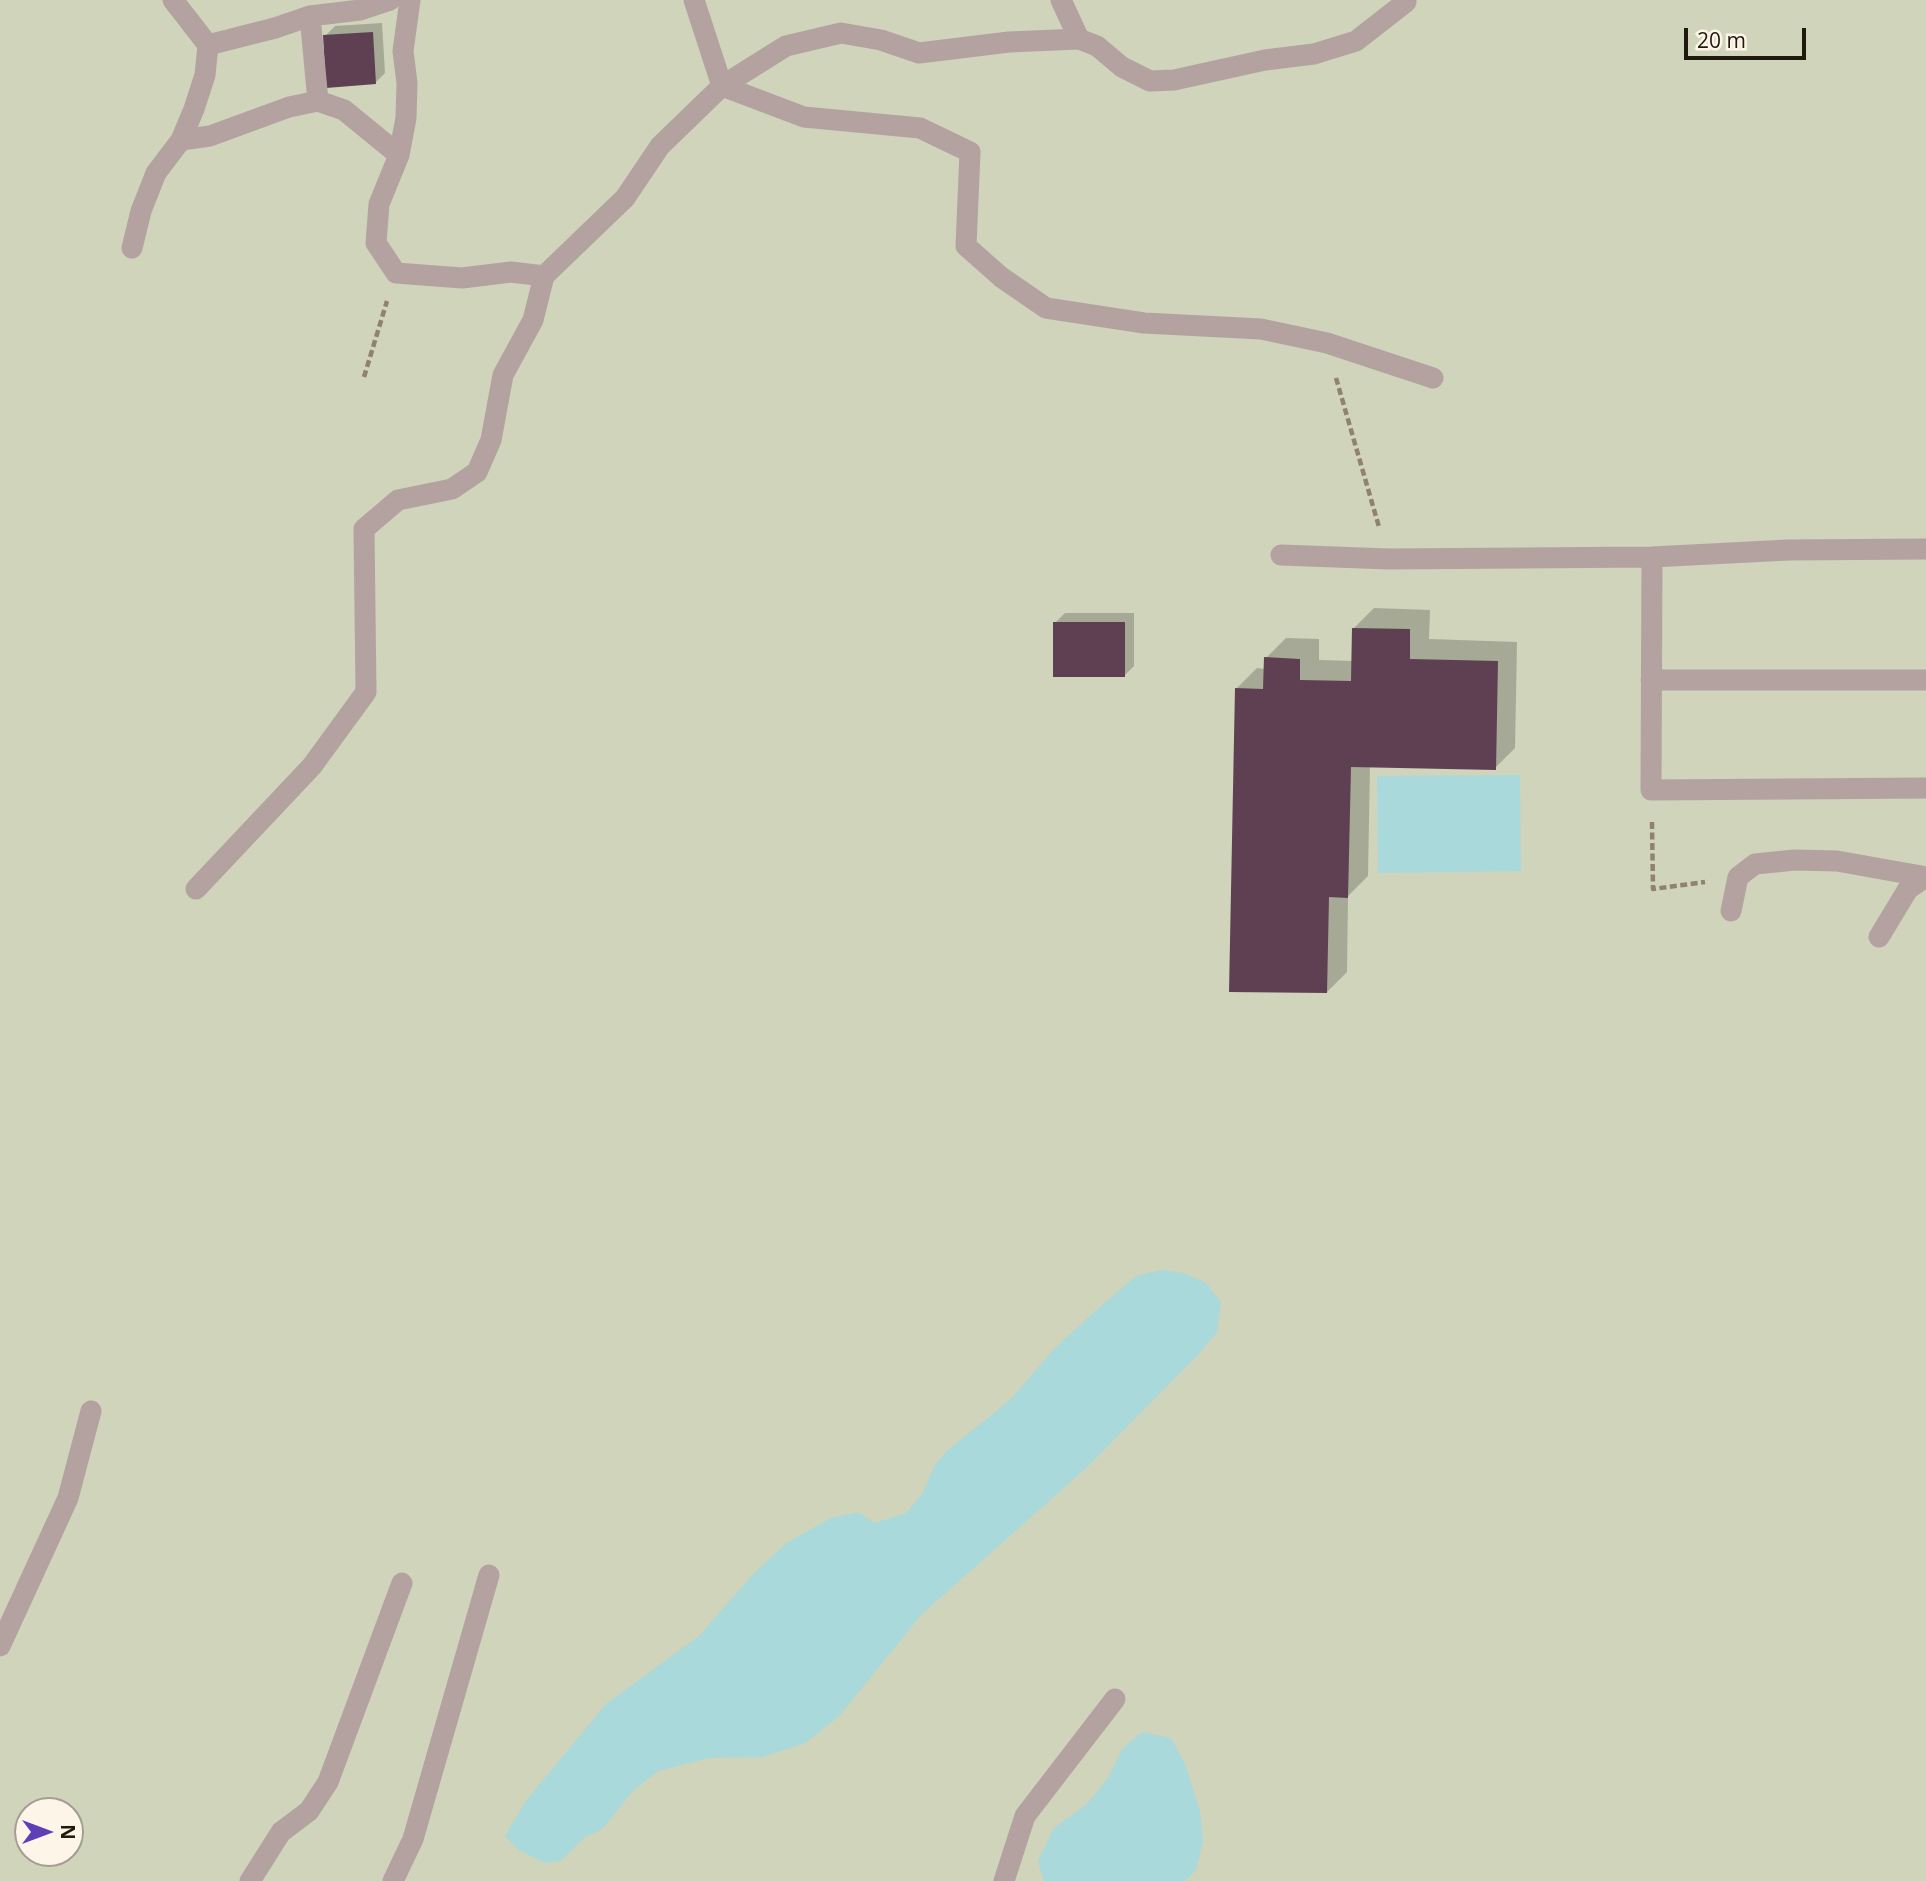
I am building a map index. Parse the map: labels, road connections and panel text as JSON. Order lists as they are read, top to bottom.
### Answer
{
  "scale_bar": "20 m",
  "north": "right"
}
